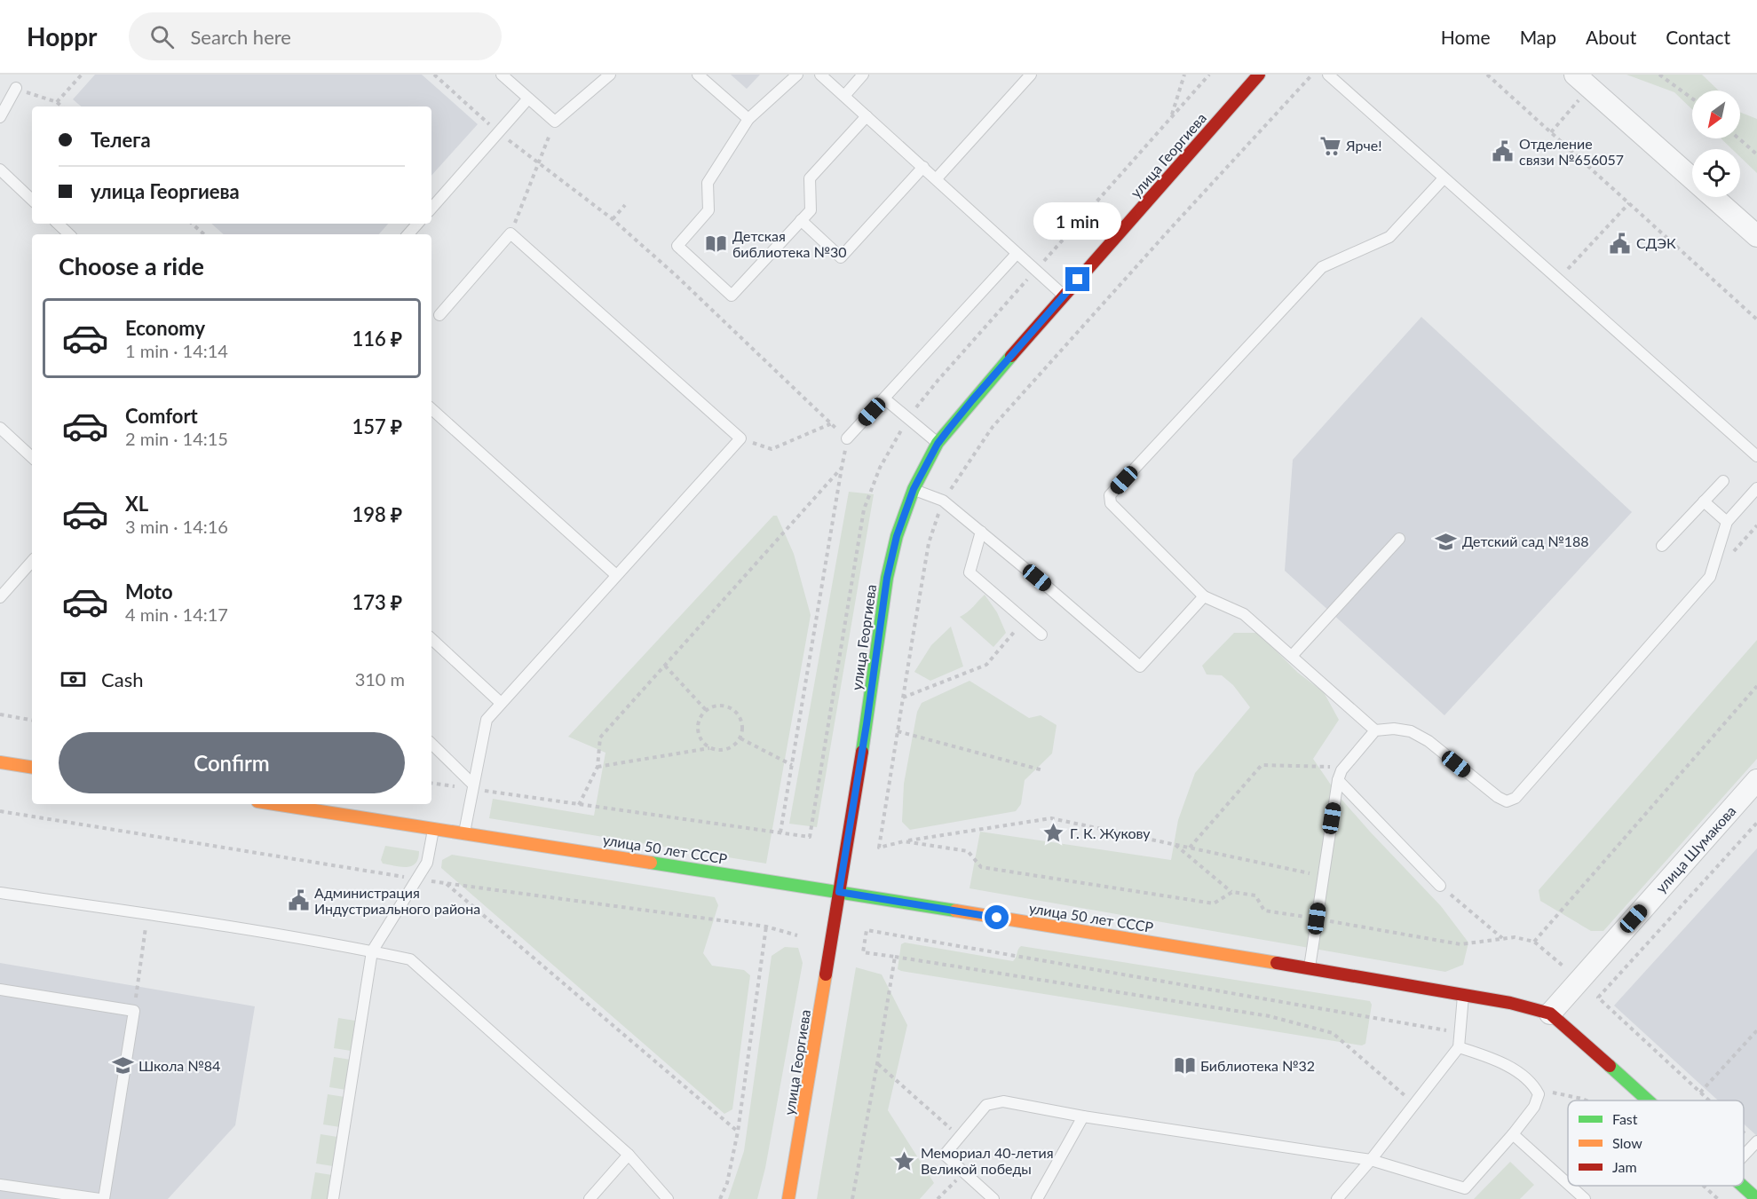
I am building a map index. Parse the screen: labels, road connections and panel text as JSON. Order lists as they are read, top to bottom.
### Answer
{
  "streets": {
    "street": ["улица Георгиева", "улица 50 лет СССР", "улица Шумакова"]
  },
  "crossings": [
    ["улица Георгиева", "улица 50 лет СССР"],
    ["улица 50 лет СССР", "улица Шумакова"]
  ],
  "places": {
    "supermarket": ["Ярче!"],
    "public building": ["Отделение связи №656057", "СДЭК", "Администрация Индустриального района"],
    "library": ["Детская библиотека №30", "Библиотека №32"],
    "school or university": ["Детский сад №188", "Школа №84"],
    "place": ["Г. К. Жукову", "Мемориал 40-летия Великой победы"]
  },
  "legend": ["Fast", "Slow", "Jam"],
  "north": "bottom left",
  "page": {
    "header": "Hoppr",
    "search": "Search here",
    "nav": [
      "Home",
      "Map",
      "About",
      "Contact"
    ],
    "banner": ["Телега", "улица Георгиева"],
    "bubble": "1 min",
    "heading": "Choose a ride",
    "list": [
      {
        "name": "Economy",
        "note": "1 min · 14:14",
        "value": "116 ₽"
      },
      {
        "name": "Comfort",
        "note": "2 min · 14:15",
        "value": "157 ₽"
      },
      {
        "name": "XL",
        "note": "3 min · 14:16",
        "value": "198 ₽"
      },
      {
        "name": "Moto",
        "note": "4 min · 14:17",
        "value": "173 ₽"
      }
    ],
    "pay": ["Cash", "310 m"],
    "buttons": "Confirm"
  }
}
